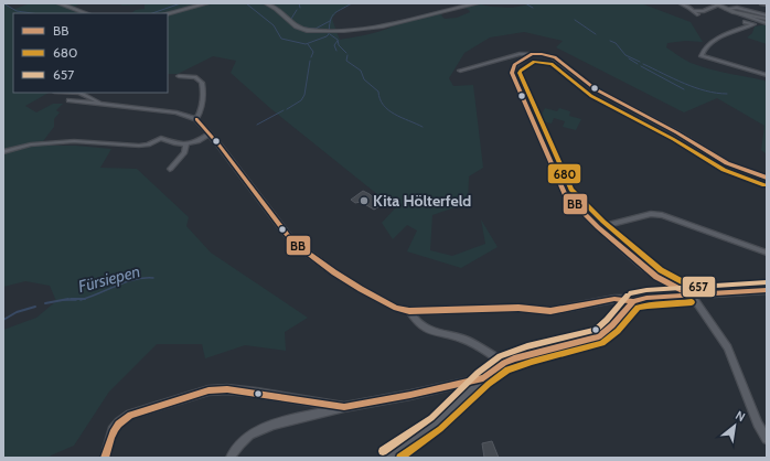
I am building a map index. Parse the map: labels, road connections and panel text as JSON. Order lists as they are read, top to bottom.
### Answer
{
  "water": ["Fürsiepen"],
  "places": ["Kita Hölterfeld"],
  "lines": ["transit line BB", "transit line 680", "transit line 657"],
  "legend": ["BB", "680", "657"],
  "north": "top right"
}
